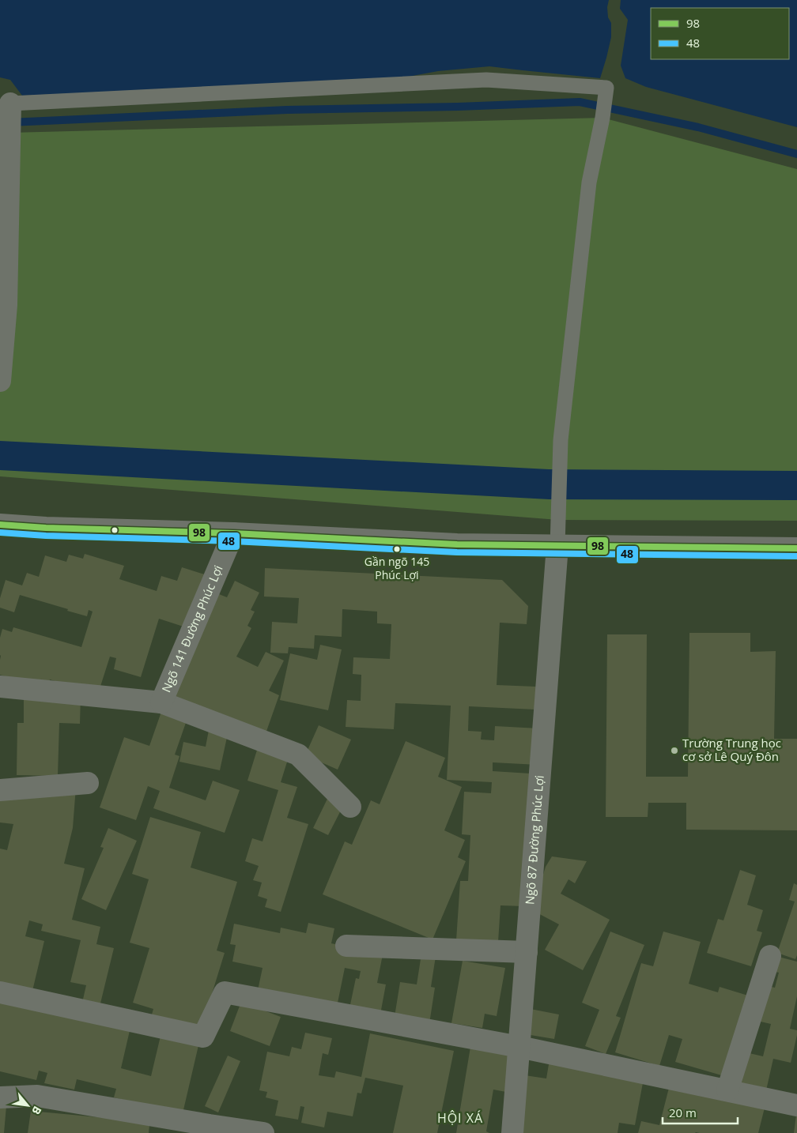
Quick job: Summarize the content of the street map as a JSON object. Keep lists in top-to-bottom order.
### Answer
{
  "streets": {
    "street": ["Ngõ 141 Đường Phúc Lợi", "Ngõ 87 Đường Phúc Lợi"]
  },
  "districts": ["HỘI XÁ"],
  "places": ["Gần ngõ 145 Phúc Lợi", "Trường Trung học cơ sở Lê Quý Đôn"],
  "lines": ["transit line 98", "transit line 48"],
  "legend": ["98", "48"],
  "scale_bar": "20 m",
  "north": "bottom right"
}
